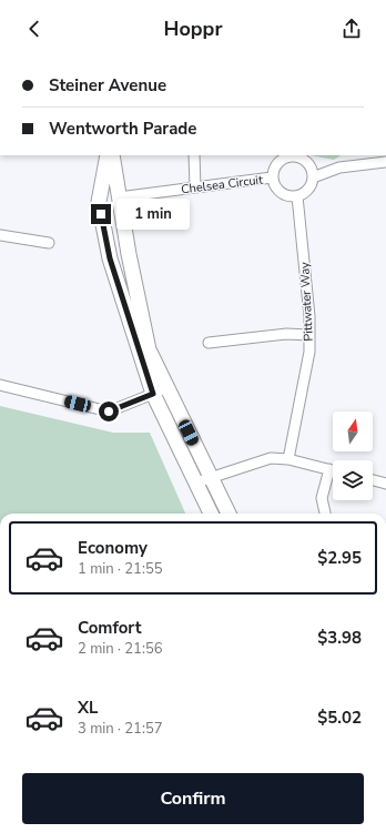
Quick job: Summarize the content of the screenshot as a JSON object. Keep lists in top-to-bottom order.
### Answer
{
  "streets": {
    "street": ["Chelsea Circuit", "Pittwater Way"]
  },
  "crossings": [
    ["Chelsea Circuit", "Pittwater Way"]
  ],
  "north": "top",
  "page": {
    "header": "Hoppr",
    "banner": ["Steiner Avenue", "Wentworth Parade"],
    "bubble": "1 min",
    "list": [
      {
        "name": "Economy",
        "note": "1 min · 21:55",
        "value": "$2.95"
      },
      {
        "name": "Comfort",
        "note": "2 min · 21:56",
        "value": "$3.98"
      },
      {
        "name": "XL",
        "note": "3 min · 21:57",
        "value": "$5.02"
      }
    ],
    "buttons": "Confirm"
  }
}
